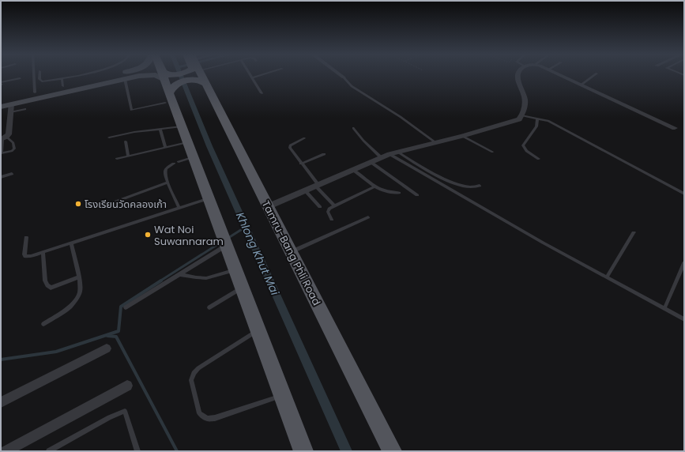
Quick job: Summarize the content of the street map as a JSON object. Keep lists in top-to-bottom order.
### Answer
{
  "streets": {
    "main road": ["Tamru-Bang Phli Road"]
  },
  "water": ["Khlong Khut Mai"],
  "places": ["โรงเรียนวัดคลองเก้า", "Wat Noi Suwannaram"]
}
